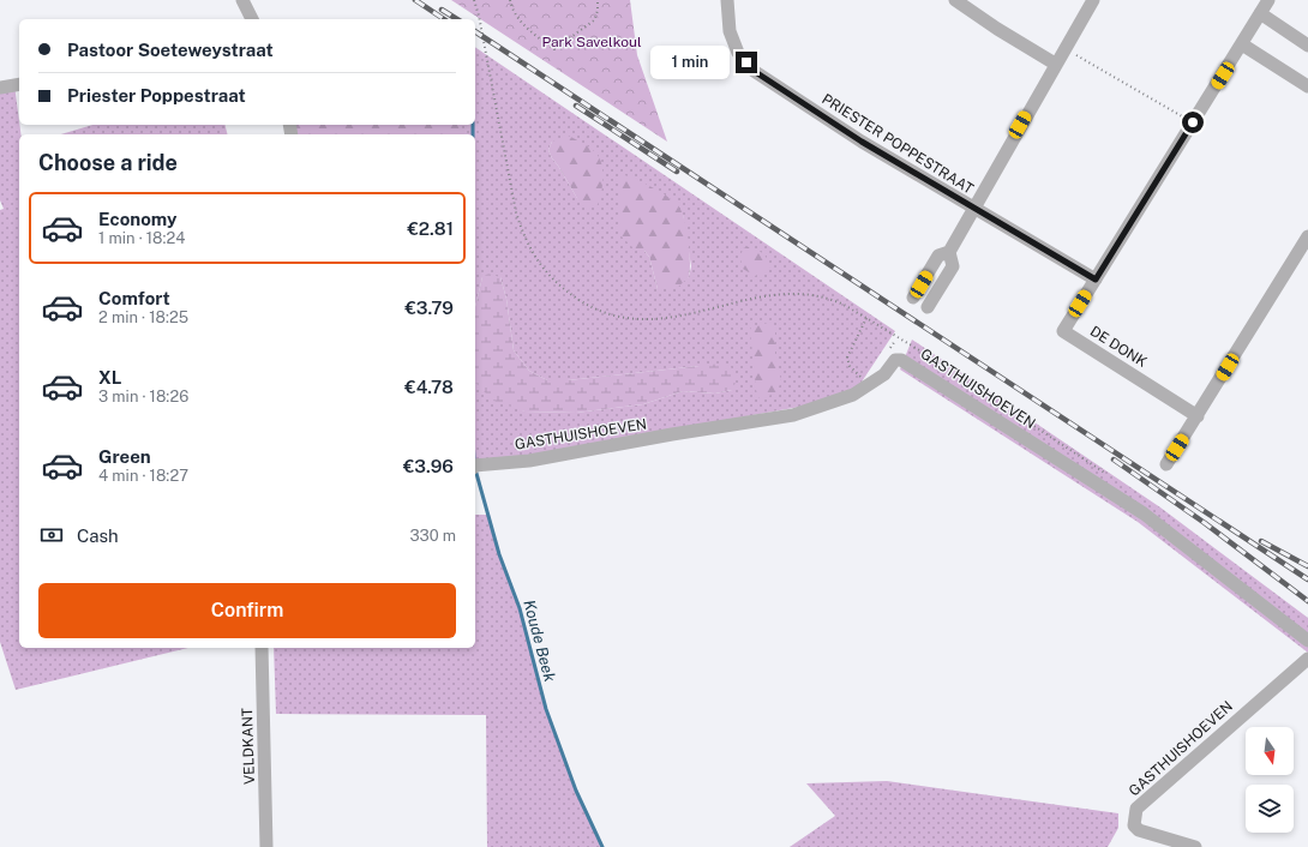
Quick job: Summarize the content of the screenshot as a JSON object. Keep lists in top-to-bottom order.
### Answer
{
  "streets": {
    "street": [
      "PRIESTER POPPESTRAAT",
      "DE DONK",
      "GASTHUISHOEVEN",
      "VELDKANT"
    ]
  },
  "crossings": [
    ["PRIESTER POPPESTRAAT", "DE DONK"]
  ],
  "water": ["Koude Beek"],
  "parks": ["Park Savelkoul"],
  "north": "bottom",
  "page": {
    "banner": ["Pastoor Soeteweystraat", "Priester Poppestraat"],
    "bubble": "1 min",
    "heading": "Choose a ride",
    "list": [
      {
        "name": "Economy",
        "note": "1 min · 18:24",
        "value": "€2.81"
      },
      {
        "name": "Comfort",
        "note": "2 min · 18:25",
        "value": "€3.79"
      },
      {
        "name": "XL",
        "note": "3 min · 18:26",
        "value": "€4.78"
      },
      {
        "name": "Green",
        "note": "4 min · 18:27",
        "value": "€3.96"
      }
    ],
    "pay": ["Cash", "330 m"],
    "buttons": "Confirm"
  }
}
